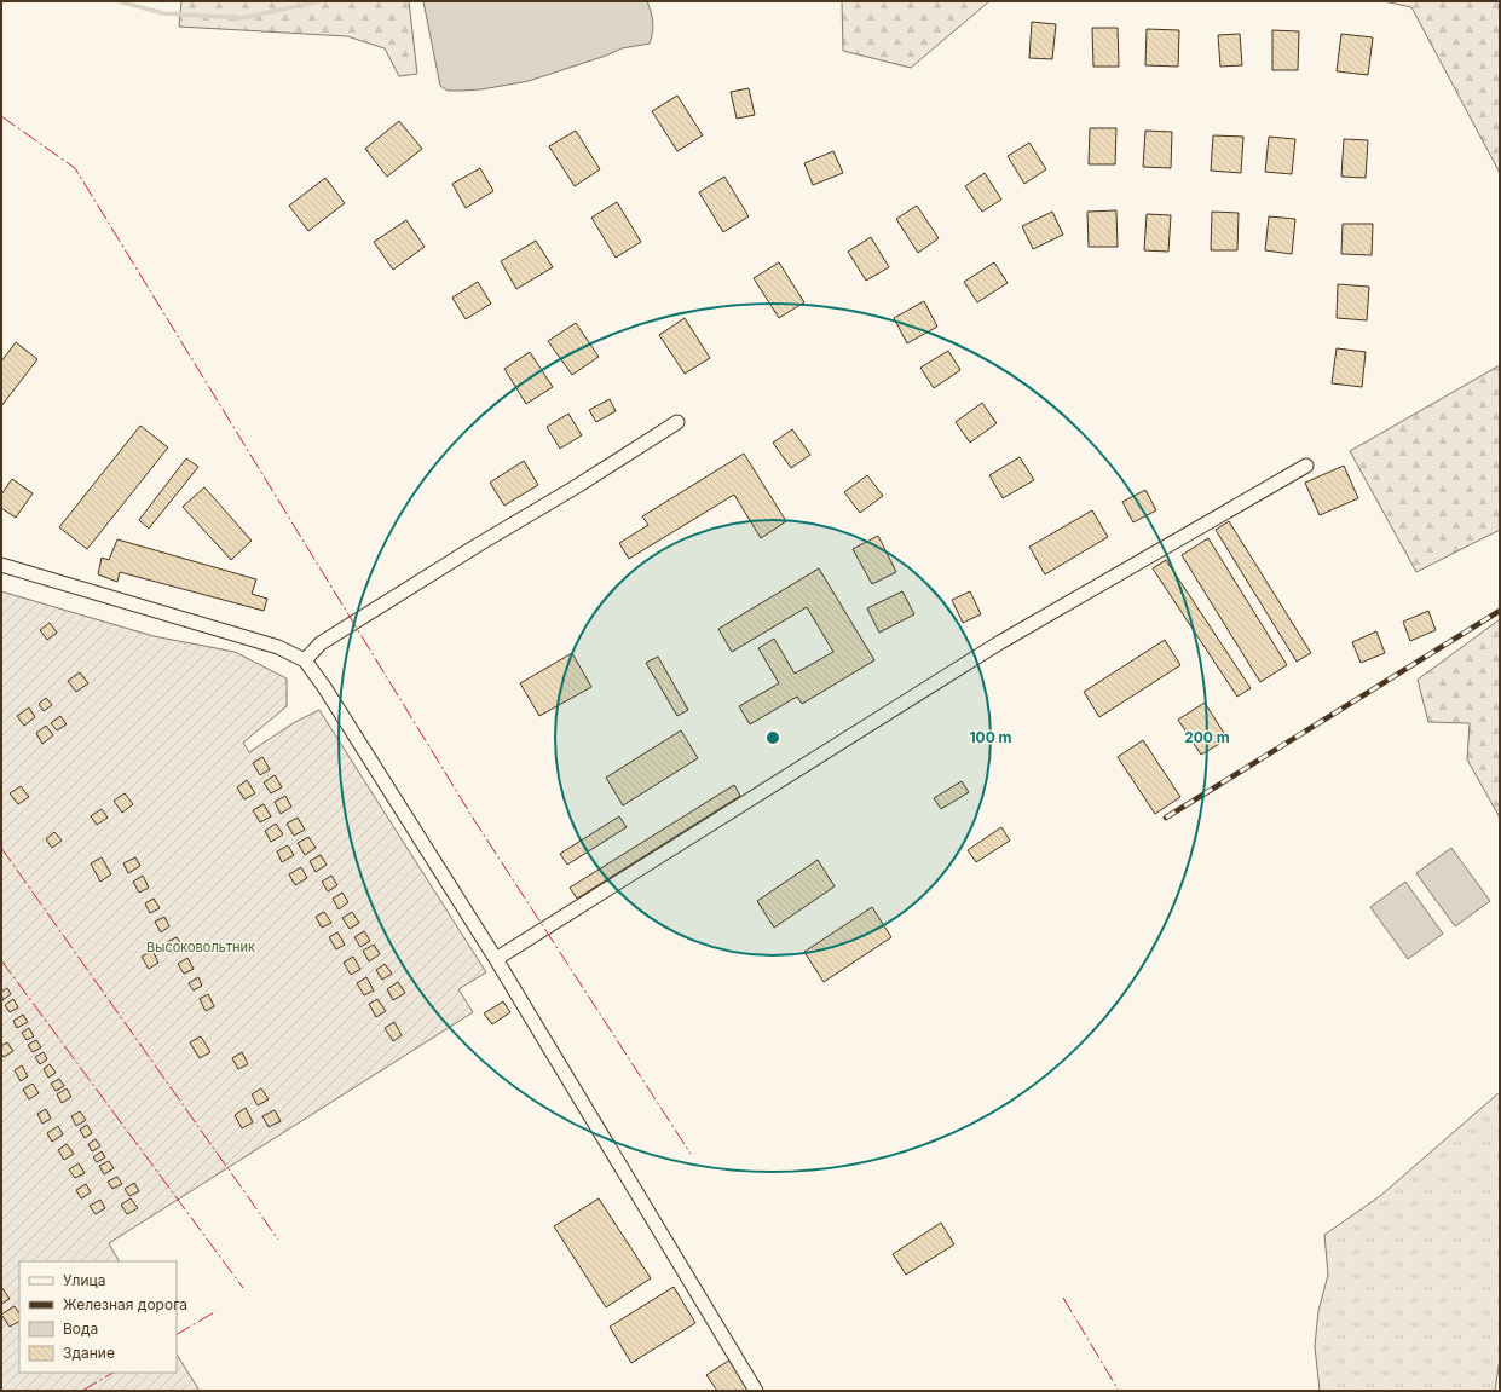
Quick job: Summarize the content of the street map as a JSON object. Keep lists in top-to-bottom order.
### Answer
{
  "parks": ["Высоковольтник"],
  "legend": [
    "Улица",
    "Железная дорога",
    "Вода",
    "Здание"
  ],
  "rings": ["100 m", "200 m"]
}
